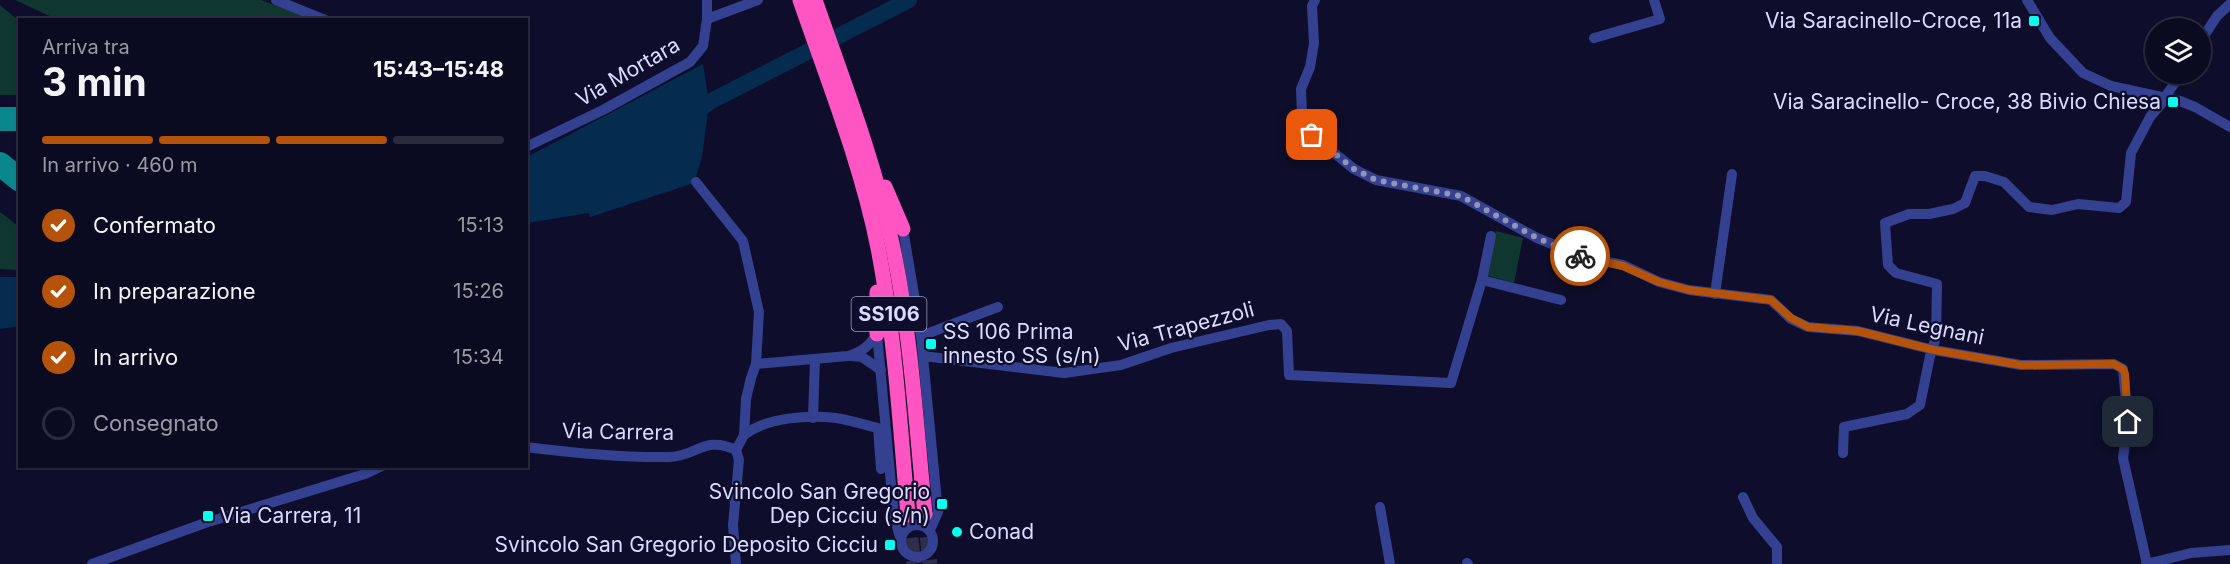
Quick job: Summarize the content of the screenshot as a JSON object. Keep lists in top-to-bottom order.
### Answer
{
  "streets": {
    "highway": ["SS106"],
    "street": [
      "Via Mortara",
      "Via Legnani",
      "Via Trapezzoli",
      "Via Carrera"
    ]
  },
  "places": {
    "transit": [
      "Via Saracinello-Croce, 11a",
      "Via Saracinello- Croce, 38 Bivio Chiesa",
      "SS 106 Prima innesto SS (s/n)",
      "Svincolo San Gregorio Dep Cicciu (s/n)",
      "Via Carrera, 11",
      "Svincolo San Gregorio Deposito Cicciu"
    ],
    "other": ["Conad"]
  },
  "page": {
    "heading": ["3 min", "Arriva tra", "15:43–15:48"],
    "bar": "In arrivo · 460 m",
    "list": [
      ["Confermato", "15:13"],
      ["In preparazione", "15:26"],
      ["In arrivo", "15:34"],
      "Consegnato"
    ]
  }
}
